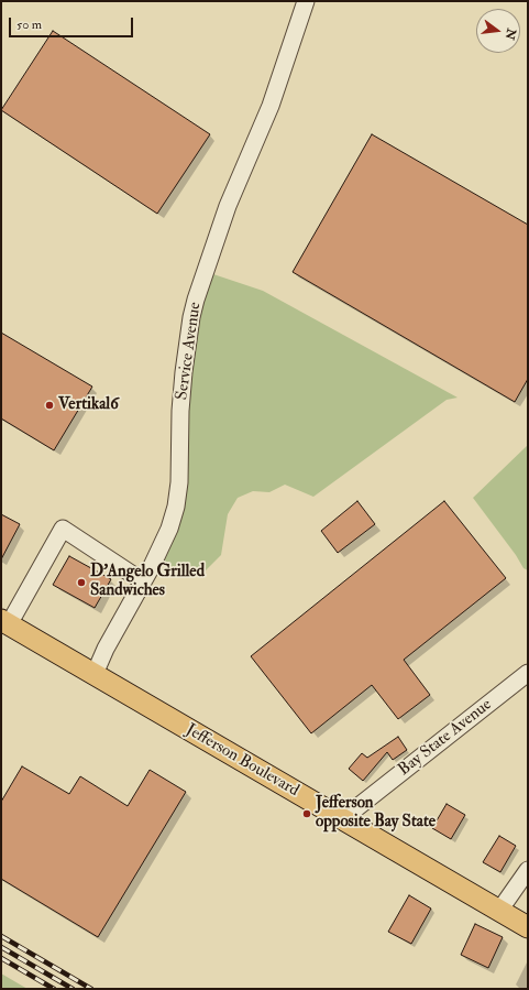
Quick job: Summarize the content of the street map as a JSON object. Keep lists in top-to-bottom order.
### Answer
{
  "streets": {
    "main road": ["Jefferson Boulevard"],
    "street": ["Service Avenue", "Bay State Avenue"]
  },
  "crossings": [
    ["Service Avenue", "Jefferson Boulevard"],
    ["Bay State Avenue", "Jefferson Boulevard"]
  ],
  "places": ["Vertikal6", "D'Angelo Grilled Sandwiches", "Jefferson opposite Bay State"],
  "scale_bar": "50 m",
  "north": "right"
}
